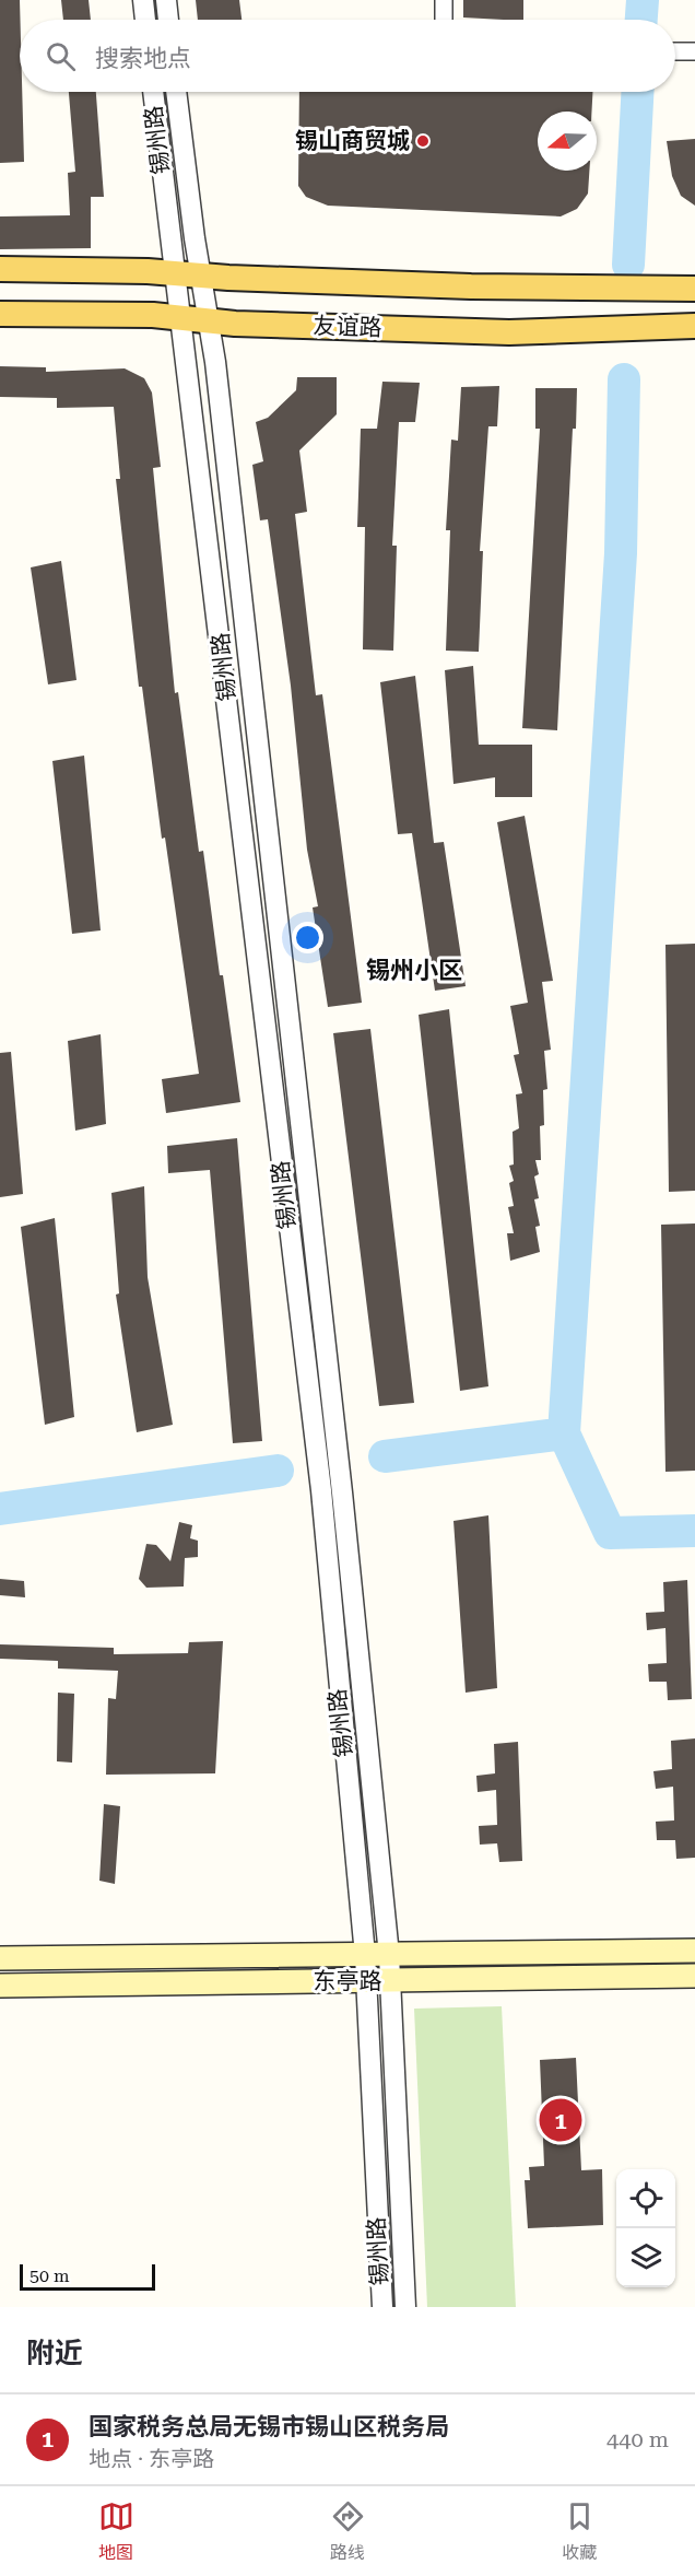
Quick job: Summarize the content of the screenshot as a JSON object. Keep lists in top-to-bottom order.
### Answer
{
  "streets": {
    "main road": ["友谊路", "东亭路"],
    "street": ["锡州路"]
  },
  "crossings": [
    ["锡州路", "友谊路"],
    ["锡州路", "东亭路"]
  ],
  "districts": ["锡州小区"],
  "places": ["锡山商贸城"],
  "scale_bar": "50 m",
  "north": "left",
  "page": {
    "search": "搜索地点",
    "pins": "1",
    "scale": "50 m",
    "heading": "附近",
    "list": [
      {
        "mark": "1",
        "name": "国家税务总局无锡市锡山区税务局",
        "note": "地点 · 东亭路",
        "value": "440 m"
      }
    ],
    "nav": ["地图", "路线", "收藏"]
  }
}
